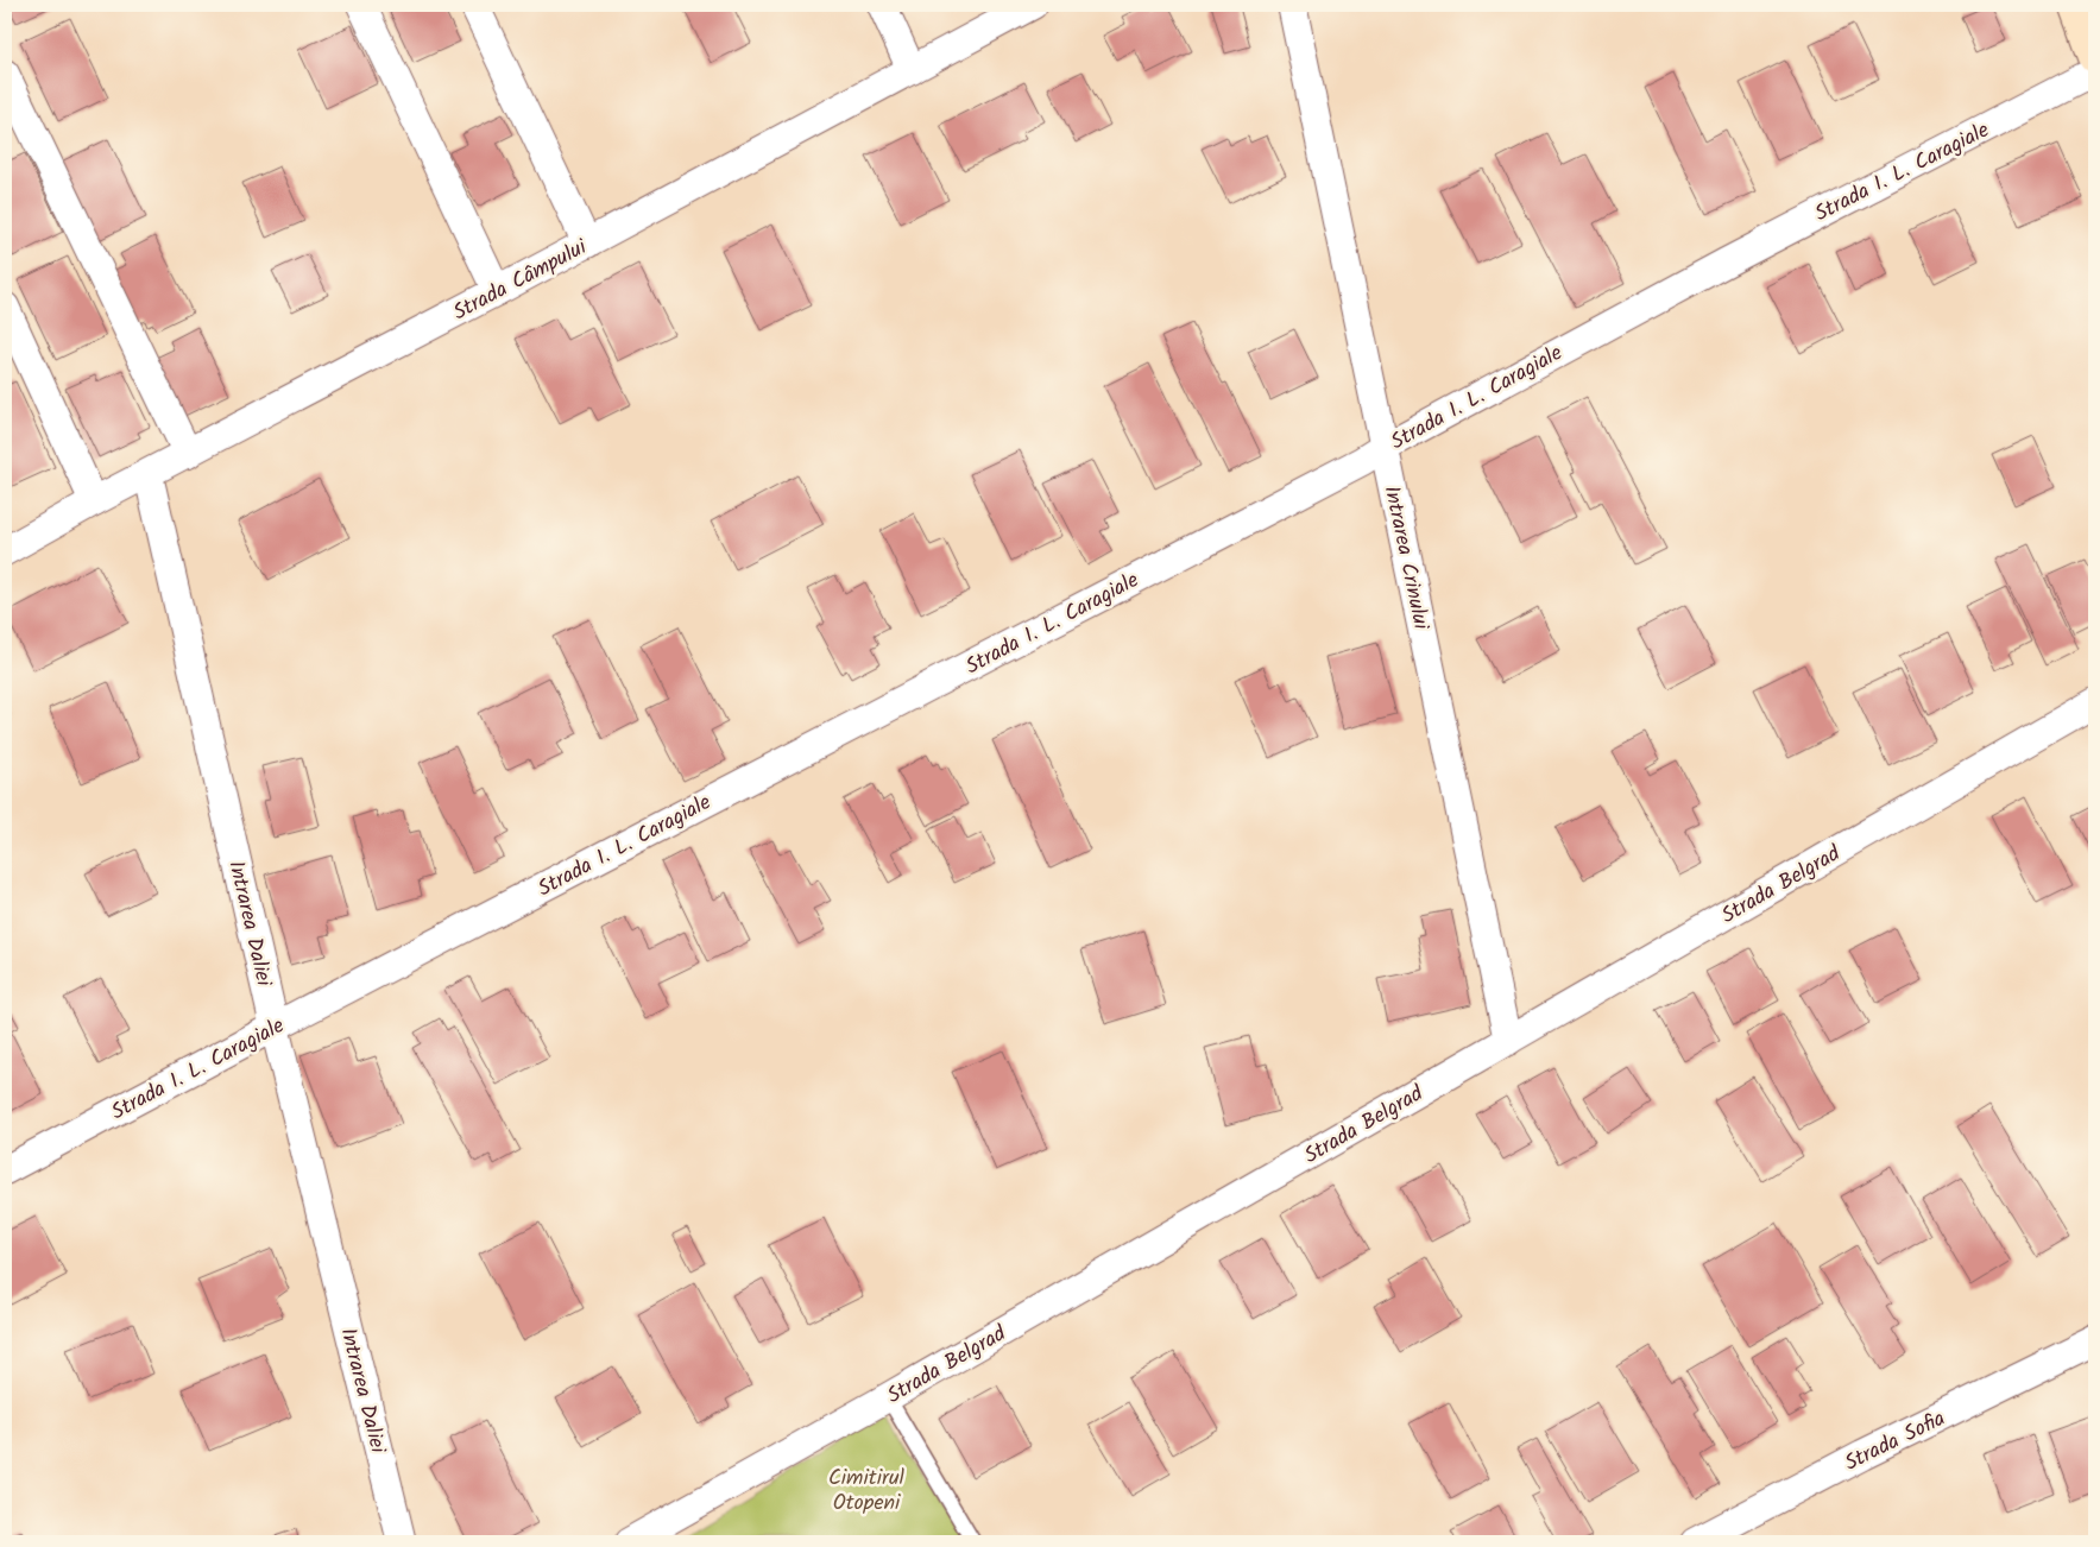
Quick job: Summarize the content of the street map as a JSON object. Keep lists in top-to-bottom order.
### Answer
{
  "streets": {
    "street": [
      "Strada I. L. Caragiale",
      "Strada Câmpului",
      "Intrarea Crinului",
      "Strada Belgrad",
      "Intrarea Daliei",
      "Strada Sofia"
    ]
  },
  "crossings": [
    ["Strada I. L. Caragiale", "Intrarea Crinului"],
    ["Strada I. L. Caragiale", "Intrarea Daliei"],
    ["Strada Câmpului", "Intrarea Daliei"],
    ["Intrarea Crinului", "Strada Belgrad"]
  ],
  "parks": ["Cimitirul Otopeni"]
}
